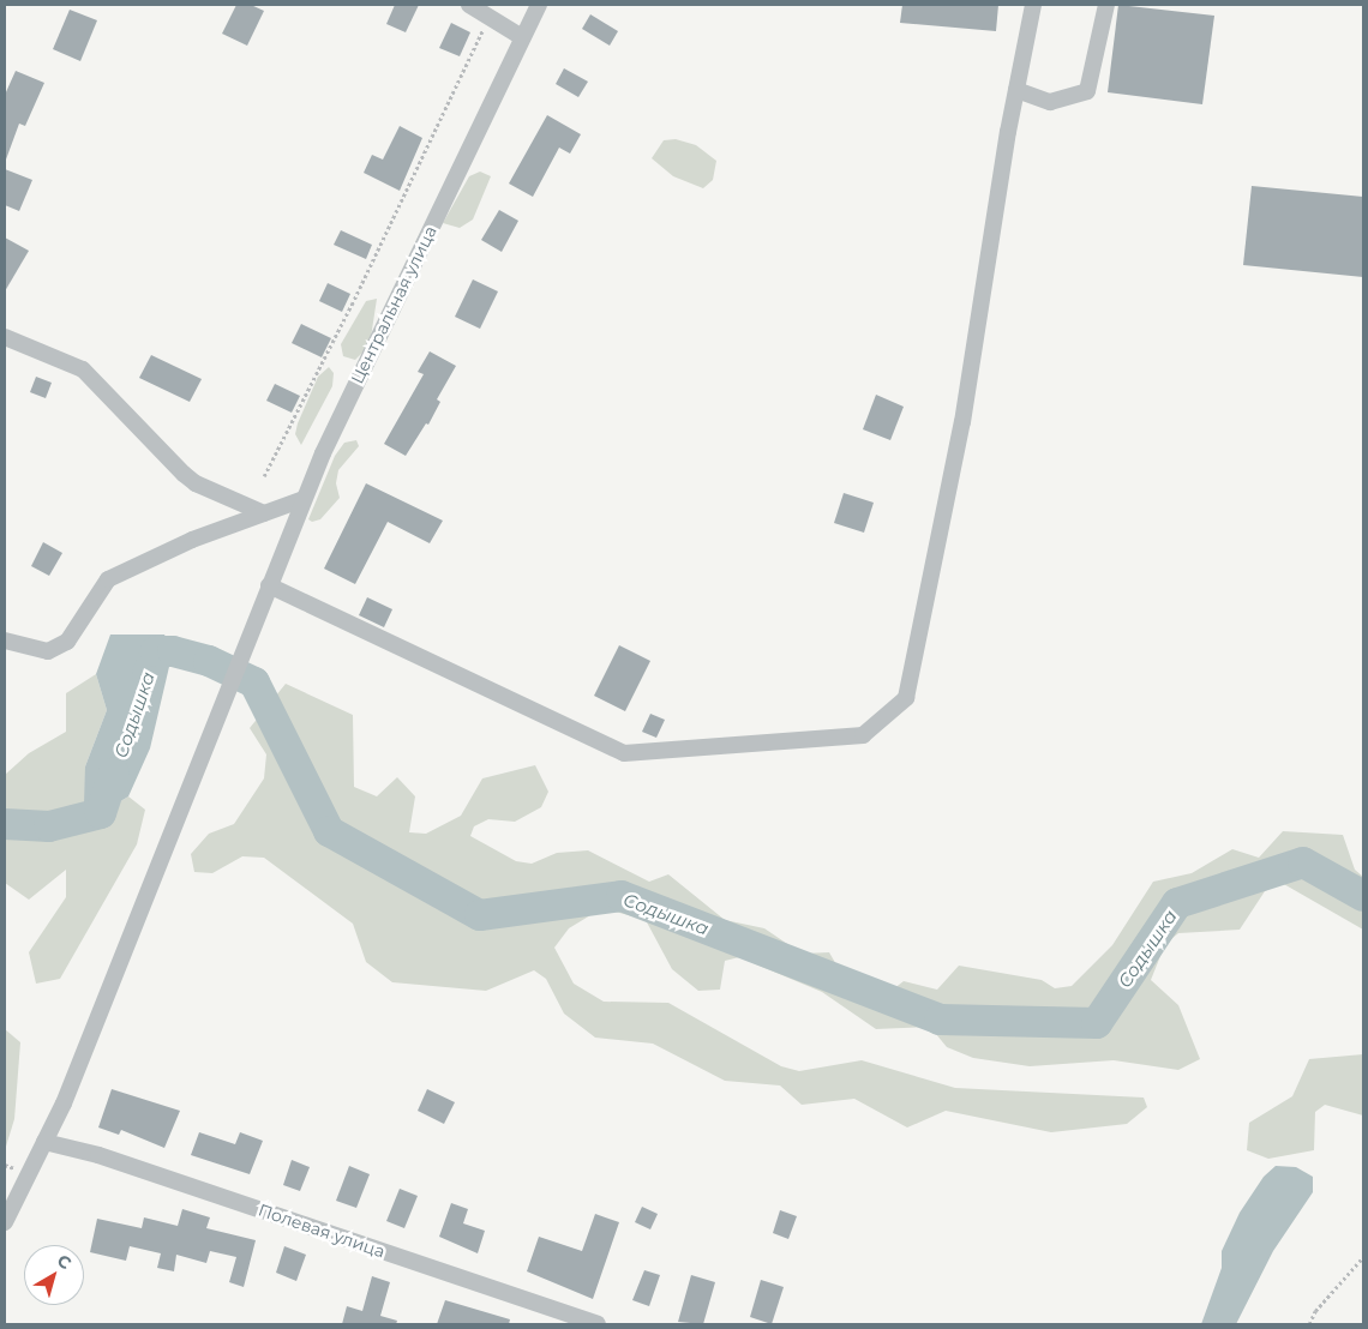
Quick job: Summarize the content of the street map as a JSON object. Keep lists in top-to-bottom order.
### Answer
{
  "streets": {
    "street": ["Центральная улица", "Полевая улица"]
  },
  "crossings": [
    ["Центральная улица", "Полевая улица"]
  ],
  "water": ["Содышка"],
  "north": "top right"
}
